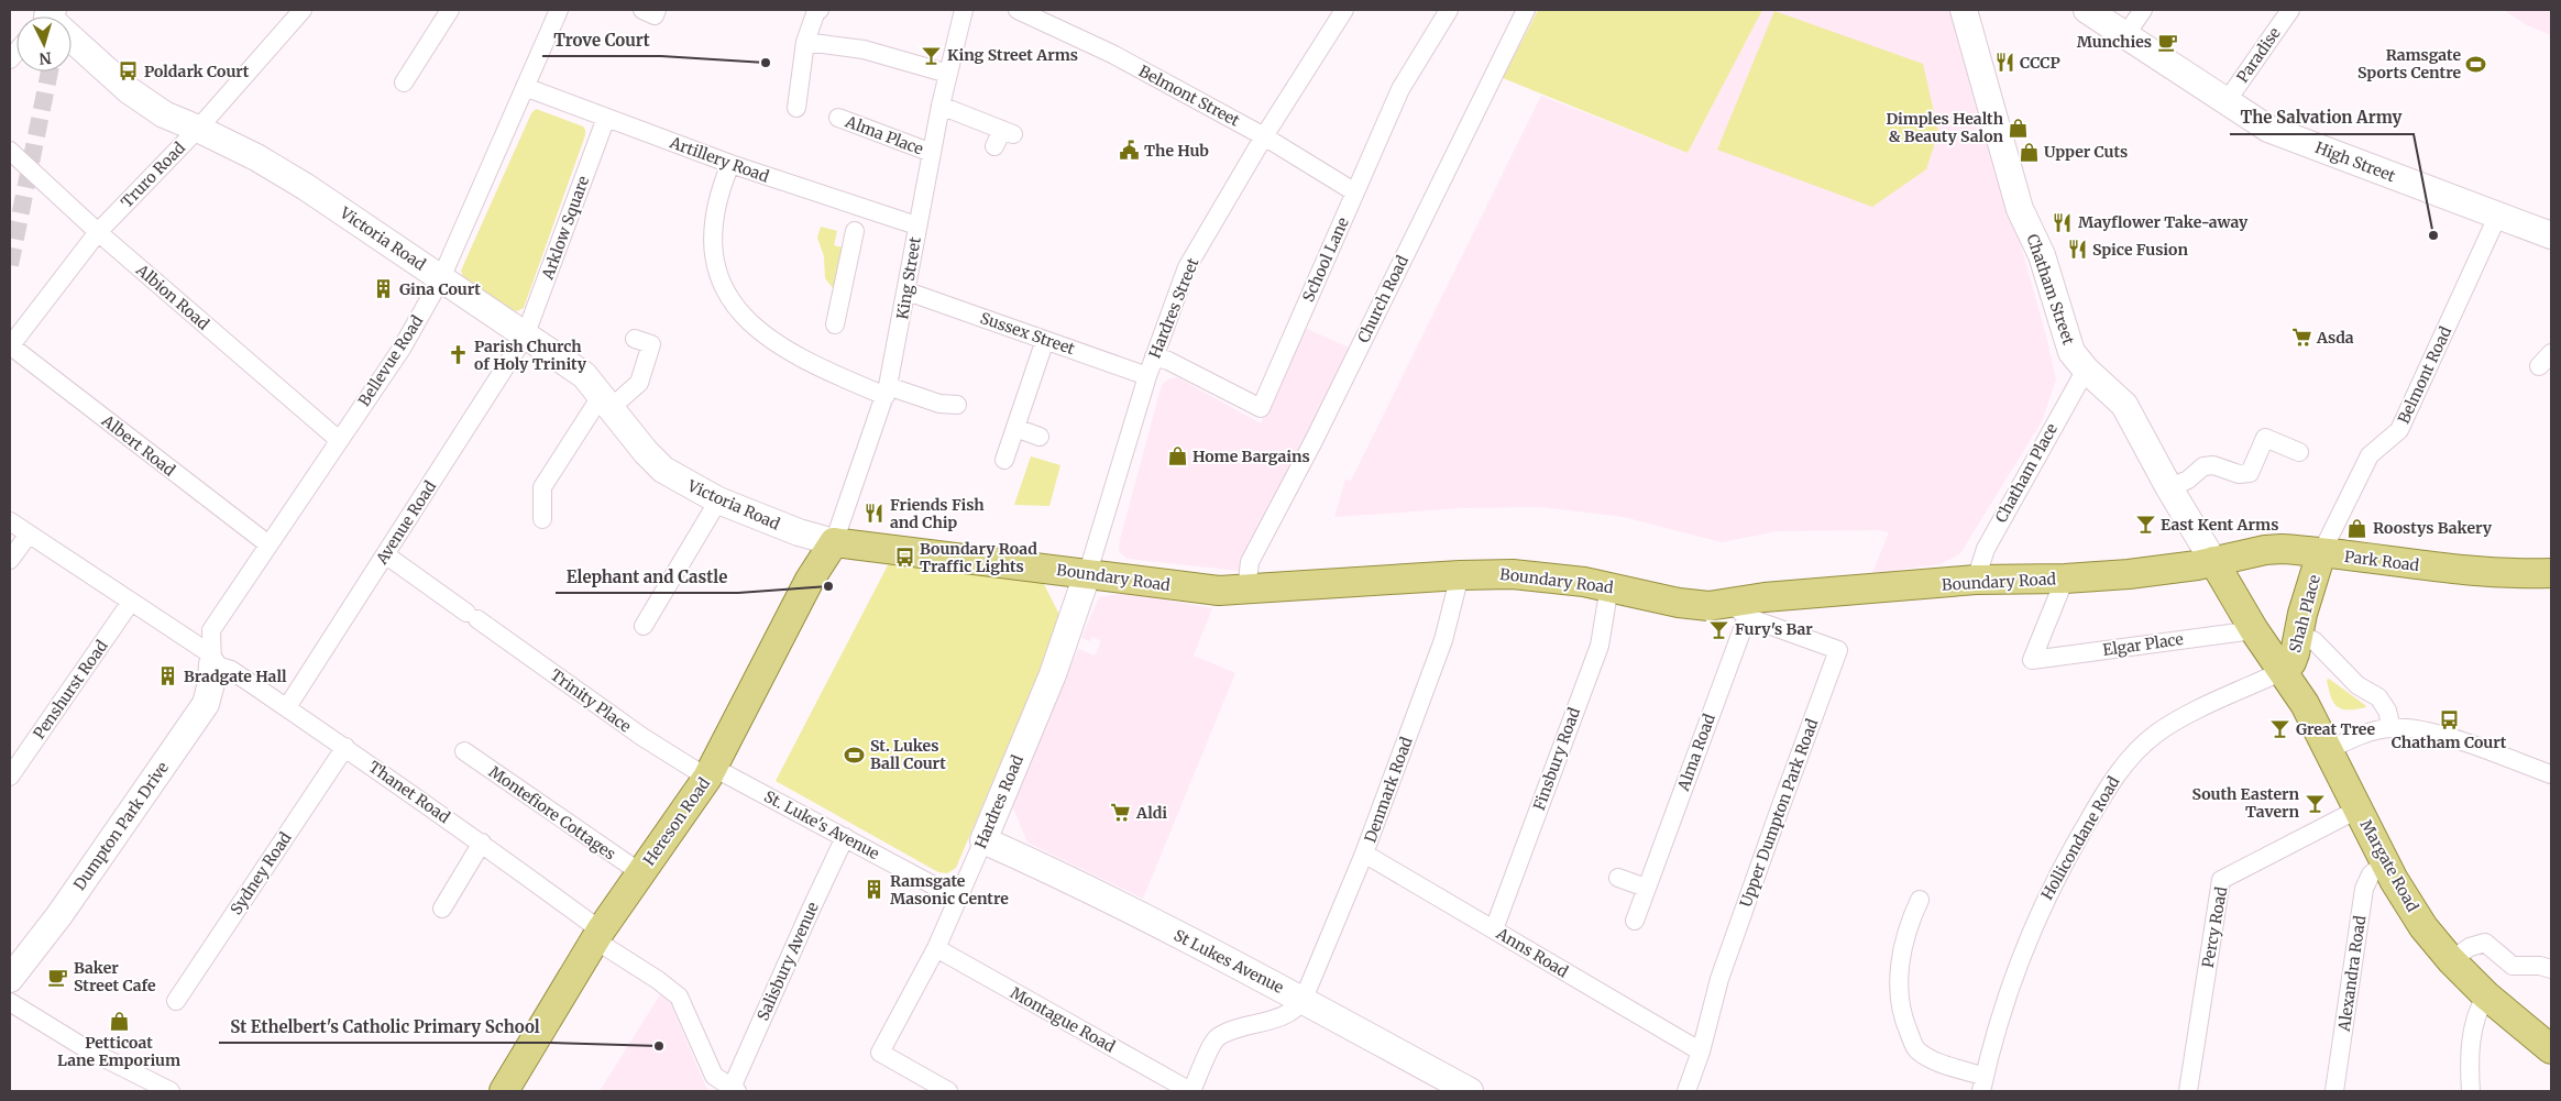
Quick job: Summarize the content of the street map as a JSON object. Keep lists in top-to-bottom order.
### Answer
{
  "streets": {
    "main road": [
      "Chatham Street",
      "Park Road",
      "Boundary Road",
      "Shah Place",
      "Hereson Road",
      "Margate Road"
    ],
    "street": [
      "Paradise",
      "Belmont Street",
      "Alma Place",
      "Artillery Road",
      "High Street",
      "Truro Road",
      "Arklow Square",
      "Victoria Road",
      "School Lane",
      "King Street",
      "Albion Road",
      "Church Road",
      "Hardres Street",
      "Sussex Street",
      "Bellevue Road",
      "Belmont Road",
      "Albert Road",
      "Chatham Place",
      "Avenue Road",
      "Elgar Place",
      "Penshurst Road",
      "Trinity Place",
      "Alma Road",
      "Finsbury Road",
      "Denmark Road",
      "Thanet Road",
      "Hardres Road",
      "Montefiore Cottages",
      "Upper Dumpton Park Road",
      "St. Luke's Avenue",
      "Dumpton Park Drive",
      "Hollicondane Road",
      "Sydney Road",
      "Percy Road",
      "Anns Road",
      "Salisbury Avenue",
      "St Lukes Avenue",
      "Alexandra Road",
      "Montague Road"
    ]
  },
  "crossings": [
    ["Paradise", "High Street"],
    ["Belmont Street", "School Lane"],
    ["Belmont Street", "Hardres Street"],
    ["Alma Place", "King Street"],
    ["Artillery Road", "Arklow Square"],
    ["Artillery Road", "King Street"],
    ["Artillery Road", "Bellevue Road"],
    ["High Street", "Belmont Road"],
    ["Truro Road", "Victoria Road"],
    ["Truro Road", "Albion Road"],
    ["Truro Road", "Albert Road"],
    ["Arklow Square", "Victoria Road"],
    ["Arklow Square", "Avenue Road"],
    ["Victoria Road", "King Street"],
    ["Victoria Road", "Bellevue Road"],
    ["Victoria Road", "Avenue Road"],
    ["Victoria Road", "Boundary Road"],
    ["Victoria Road", "Hereson Road"],
    ["School Lane", "Hardres Street"],
    ["King Street", "Sussex Street"],
    ["King Street", "Boundary Road"],
    ["King Street", "Hereson Road"],
    ["Chatham Street", "Chatham Place"],
    ["Chatham Street", "Park Road"],
    ["Chatham Street", "Boundary Road"],
    ["Chatham Street", "Shah Place"],
    ["Chatham Street", "Elgar Place"],
    ["Chatham Street", "Hollicondane Road"],
    ["Chatham Street", "Margate Road"],
    ["Albion Road", "Bellevue Road"],
    ["Church Road", "Boundary Road"],
    ["Hardres Street", "Sussex Street"],
    ["Hardres Street", "Boundary Road"],
    ["Hardres Street", "Hardres Road"],
    ["Bellevue Road", "Albert Road"],
    ["Bellevue Road", "Thanet Road"],
    ["Bellevue Road", "Dumpton Park Drive"],
    ["Belmont Road", "Park Road"],
    ["Belmont Road", "Shah Place"],
    ["Chatham Place", "Boundary Road"],
    ["Avenue Road", "Trinity Place"],
    ["Avenue Road", "Thanet Road"],
    ["Park Road", "Boundary Road"],
    ["Park Road", "Shah Place"],
    ["Boundary Road", "Elgar Place"],
    ["Boundary Road", "Alma Road"],
    ["Boundary Road", "Finsbury Road"],
    ["Boundary Road", "Denmark Road"],
    ["Boundary Road", "Hardres Road"],
    ["Boundary Road", "Upper Dumpton Park Road"],
    ["Boundary Road", "Hereson Road"],
    ["Shah Place", "Elgar Place"],
    ["Shah Place", "Hollicondane Road"],
    ["Shah Place", "Margate Road"],
    ["Elgar Place", "Hollicondane Road"],
    ["Elgar Place", "Margate Road"],
    ["Penshurst Road", "Thanet Road"],
    ["Trinity Place", "Hereson Road"],
    ["Trinity Place", "St. Luke's Avenue"],
    ["Alma Road", "Upper Dumpton Park Road"],
    ["Finsbury Road", "Anns Road"],
    ["Denmark Road", "Anns Road"],
    ["Denmark Road", "St Lukes Avenue"],
    ["Thanet Road", "Hereson Road"],
    ["Thanet Road", "Dumpton Park Drive"],
    ["Thanet Road", "Sydney Road"],
    ["Thanet Road", "Salisbury Avenue"],
    ["Hardres Road", "St. Luke's Avenue"],
    ["Hardres Road", "St Lukes Avenue"],
    ["Hardres Road", "Montague Road"],
    ["Montefiore Cottages", "Hereson Road"],
    ["Upper Dumpton Park Road", "Anns Road"],
    ["Hereson Road", "St. Luke's Avenue"],
    ["St. Luke's Avenue", "Salisbury Avenue"],
    ["Hollicondane Road", "Margate Road"],
    ["Margate Road", "Percy Road"],
    ["Margate Road", "Alexandra Road"]
  ],
  "places": {
    "cafe": ["Munchies", "Baker Street Cafe"],
    "bar": [
      "King Street Arms",
      "East Kent Arms",
      "Fury's Bar",
      "Great Tree",
      "South Eastern Tavern"
    ],
    "other": [
      "Trove Court",
      "The Salvation Army",
      "Elephant and Castle",
      "St Ethelbert's Catholic Primary School"
    ],
    "restaurant": [
      "CCCP",
      "Mayflower Take-away",
      "Spice Fusion",
      "Friends Fish and Chip"
    ],
    "sports": ["Ramsgate Sports Centre", "St. Lukes Ball Court"],
    "bus stop": ["Poldark Court", "Boundary Road Traffic Lights", "Chatham Court"],
    "shop": [
      "Dimples Health & Beauty Salon",
      "Upper Cuts",
      "Home Bargains",
      "Roostys Bakery",
      "Petticoat Lane Emporium"
    ],
    "public building": ["The Hub"],
    "building": ["Gina Court", "Bradgate Hall", "Ramsgate Masonic Centre"],
    "supermarket": ["Asda", "Aldi"],
    "church": ["Parish Church of Holy Trinity"]
  },
  "north": "bottom"
}
